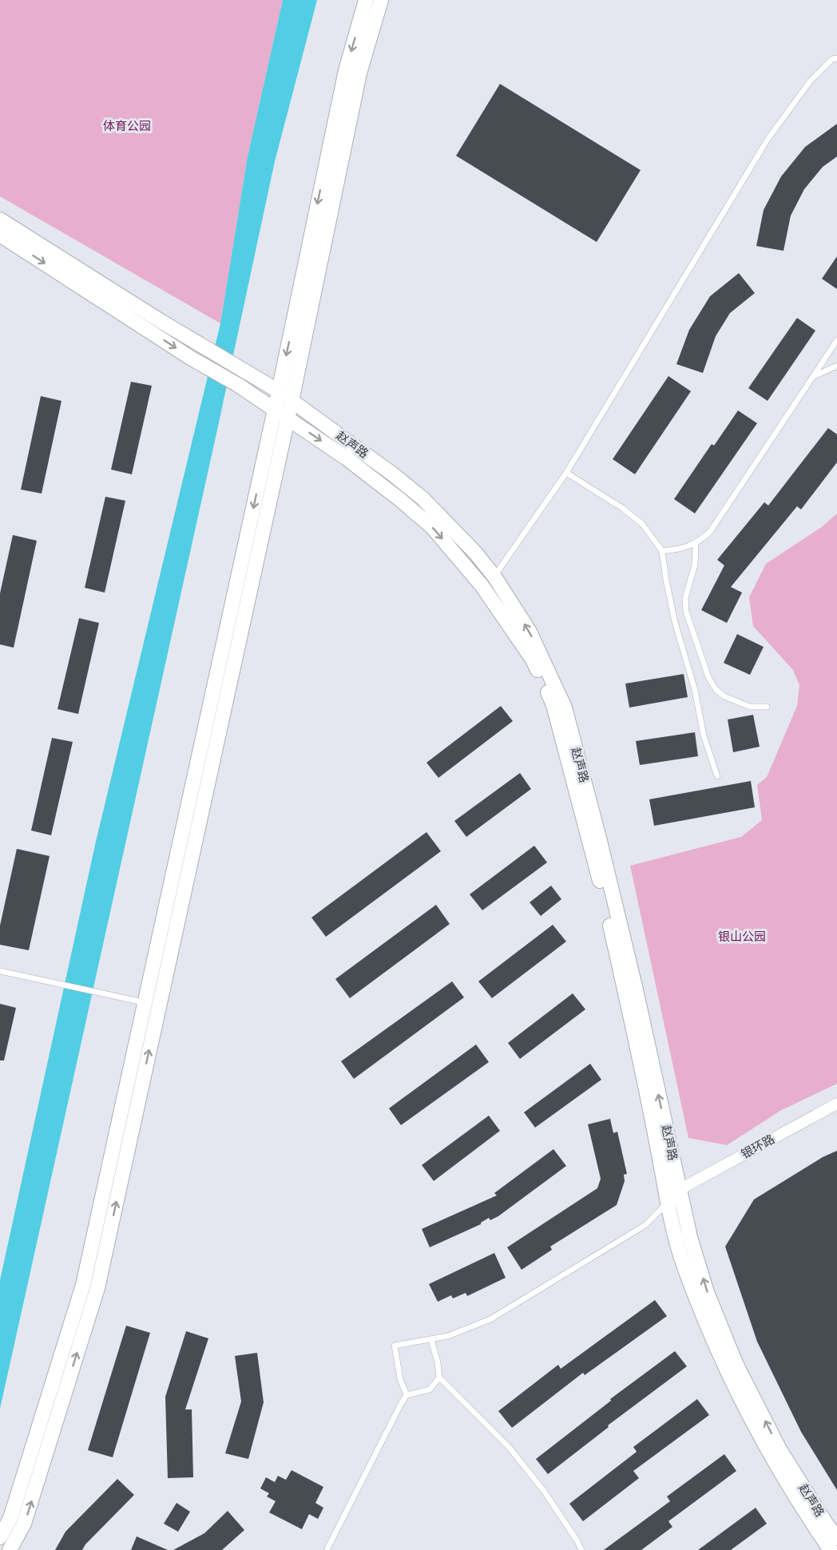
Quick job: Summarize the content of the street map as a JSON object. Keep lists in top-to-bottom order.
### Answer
{
  "streets": {
    "street": ["赵声路", "银环路"]
  },
  "crossings": [
    ["赵声路", "银环路"]
  ],
  "parks": ["体育公园", "银山公园"]
}
